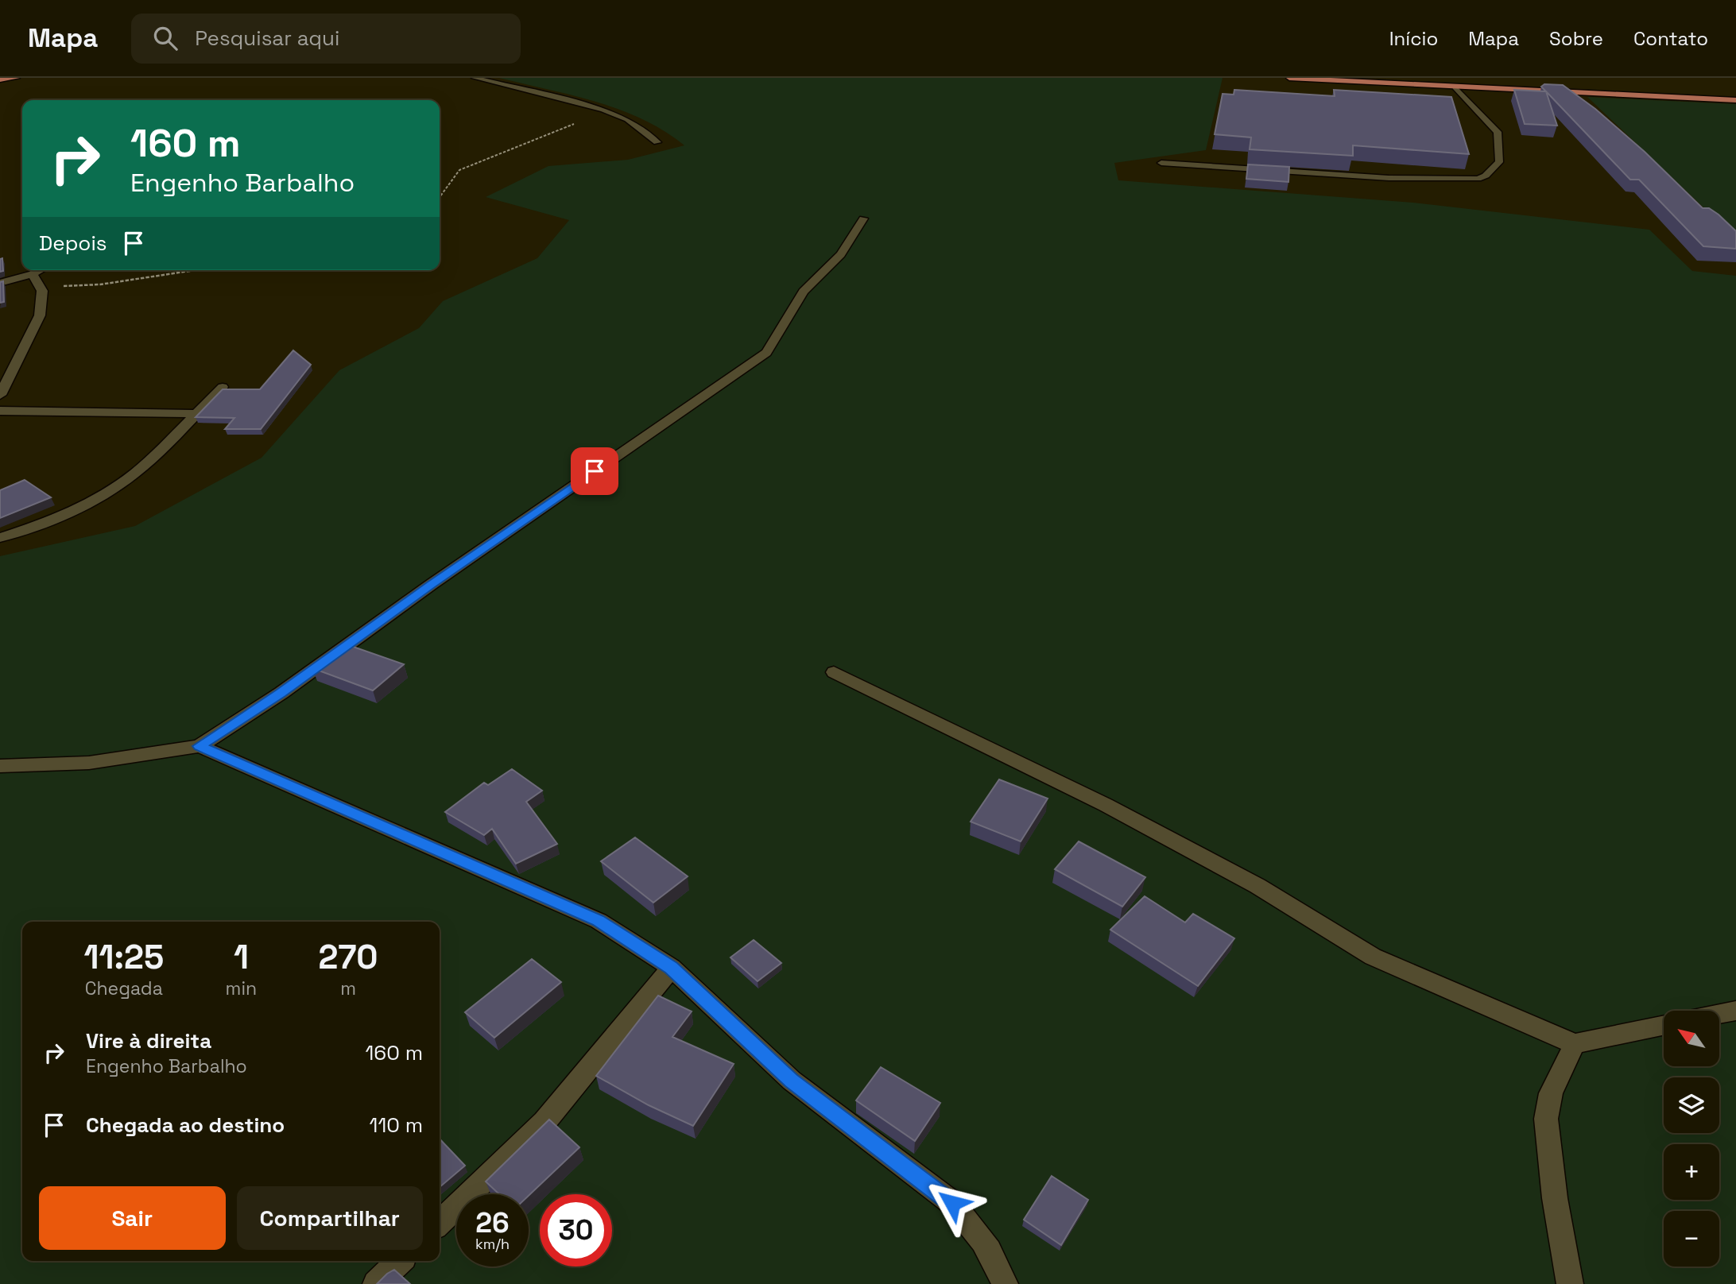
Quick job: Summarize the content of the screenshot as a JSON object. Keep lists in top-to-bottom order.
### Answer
{
  "north": "top left",
  "page": {
    "header": "Mapa",
    "search": "Pesquisar aqui",
    "nav": [
      "Início",
      "Mapa",
      "Sobre",
      "Contato"
    ],
    "turn": ["160 m", "Engenho Barbalho"],
    "then": "Depois",
    "eta": [
      "11:25",
      "Chegada",
      "1",
      "min",
      "270",
      "m"
    ],
    "map_buttons": ["+", "−"],
    "list": [
      {
        "name": "Vire à direita",
        "note": "Engenho Barbalho",
        "value": "160 m"
      },
      {
        "name": "Chegada ao destino",
        "value": "110 m"
      }
    ],
    "buttons": ["Sair", "Compartilhar"],
    "speed": "26 km/h",
    "limit": "30"
  }
}
